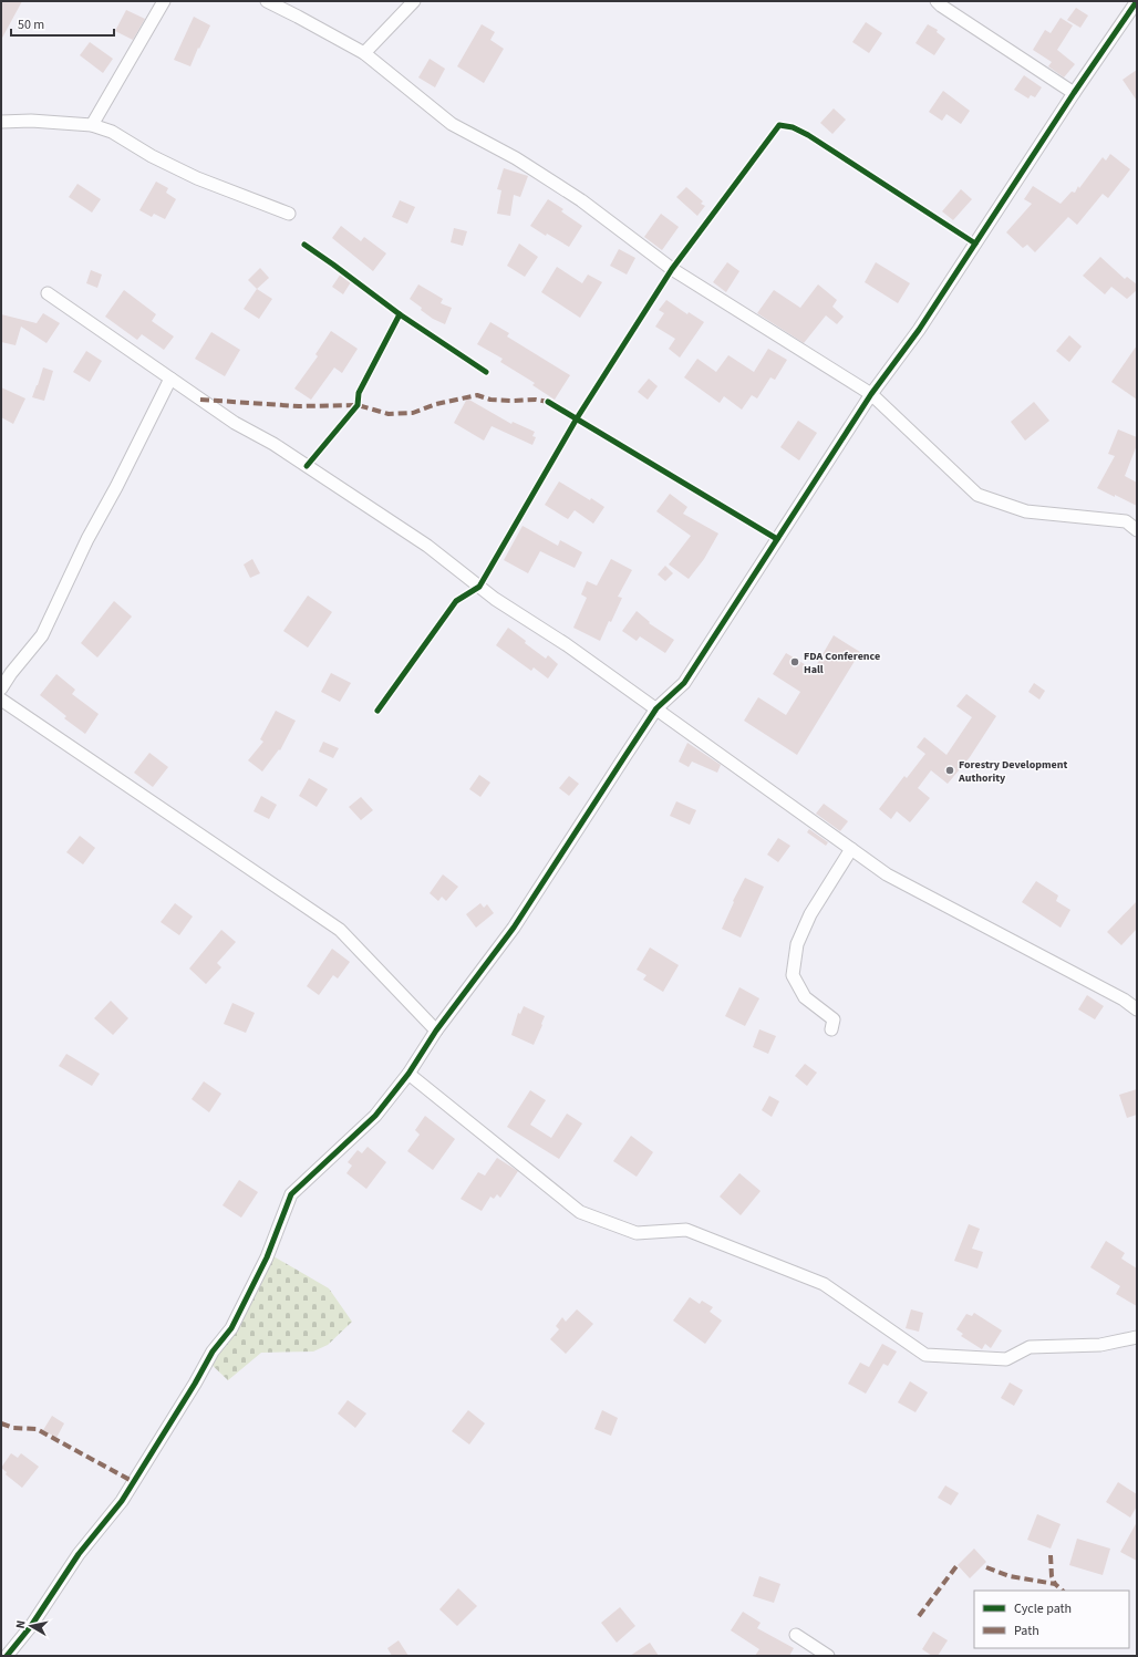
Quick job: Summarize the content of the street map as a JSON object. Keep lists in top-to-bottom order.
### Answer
{
  "places": ["FDA Conference Hall", "Forestry Development Authority"],
  "legend": ["Cycle path", "Path"],
  "scale_bar": "50 m",
  "north": "left"
}
